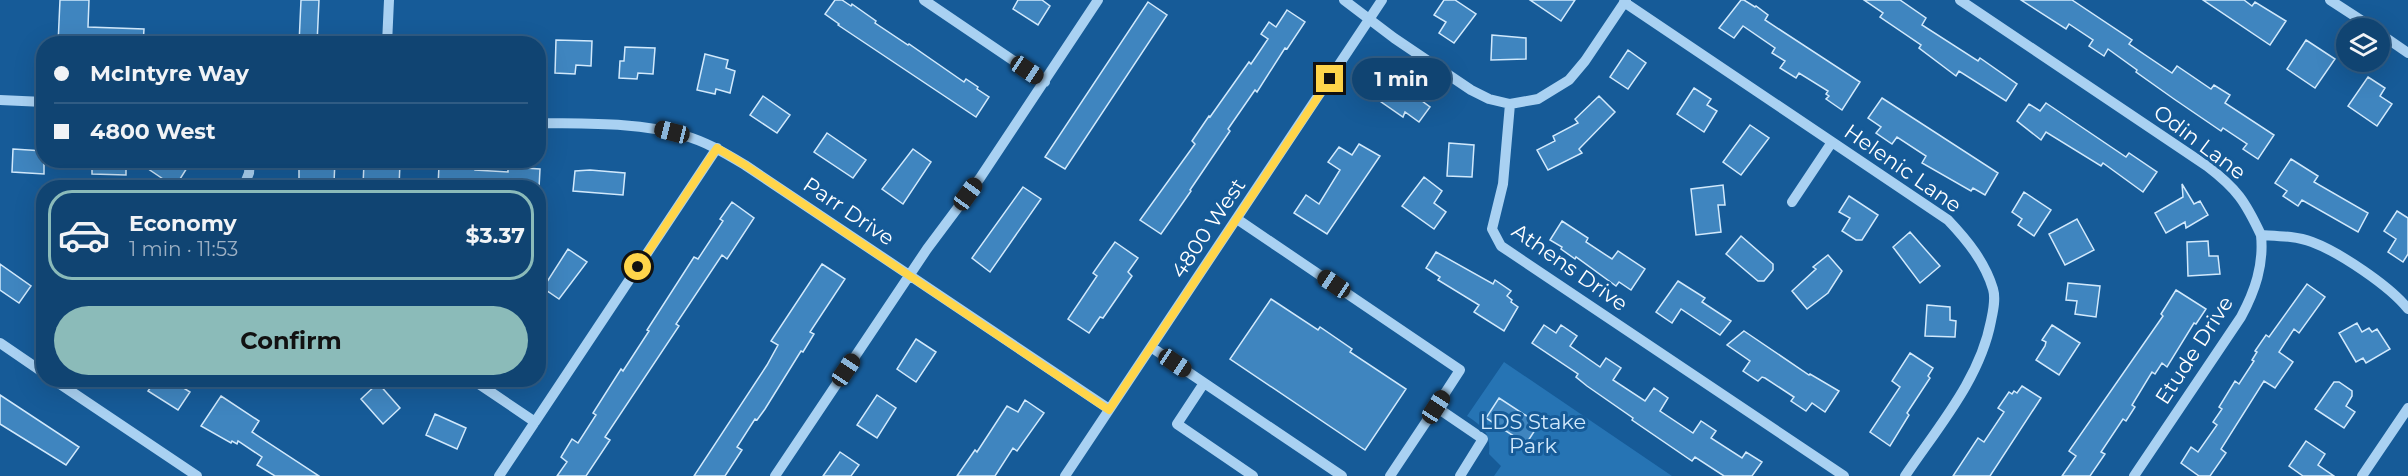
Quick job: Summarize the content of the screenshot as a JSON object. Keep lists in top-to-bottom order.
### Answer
{
  "streets": {
    "street": [
      "Odin Lane",
      "Helenic Lane",
      "Parr Drive",
      "4800 West",
      "Athens Drive",
      "Etude Drive"
    ]
  },
  "crossings": [
    ["Odin Lane", "Etude Drive"],
    ["Parr Drive", "4800 West"]
  ],
  "parks": ["LDS Stake Park"],
  "page": {
    "banner": ["McIntyre Way", "4800 West"],
    "bubble": "1 min",
    "list": [
      {
        "name": "Economy",
        "note": "1 min · 11:53",
        "value": "$3.37"
      }
    ],
    "buttons": "Confirm"
  }
}
